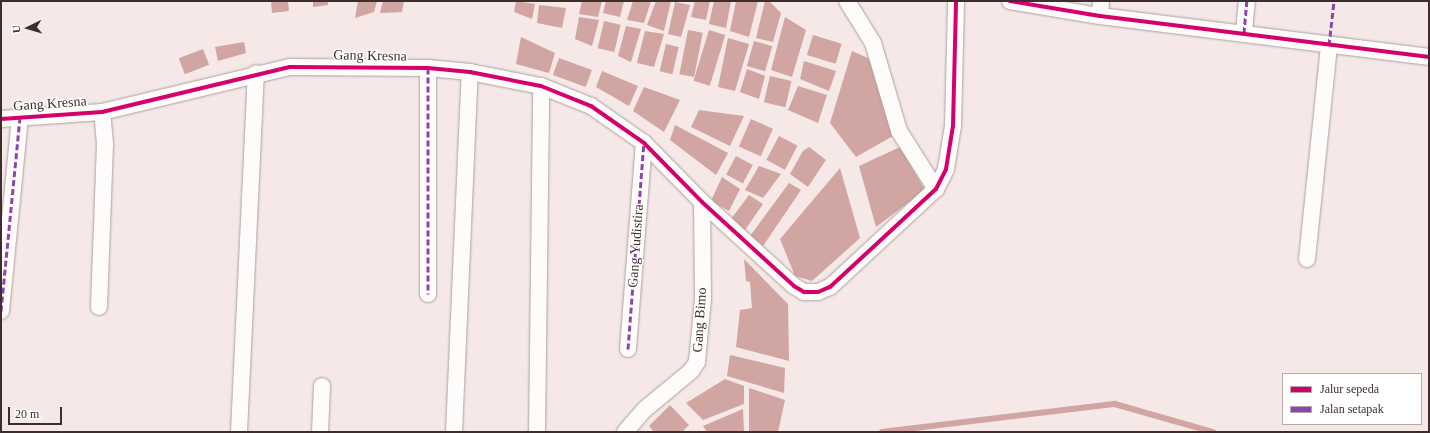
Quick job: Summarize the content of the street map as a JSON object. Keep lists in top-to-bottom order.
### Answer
{
  "streets": {
    "street": ["Gang Kresna", "Gang Yudistira", "Gang Bimo"]
  },
  "crossings": [
    ["Gang Kresna", "Gang Yudistira"],
    ["Gang Kresna", "Gang Bimo"]
  ],
  "legend": ["Jalur sepeda", "Jalan setapak"],
  "scale_bar": "20 m",
  "north": "left"
}
